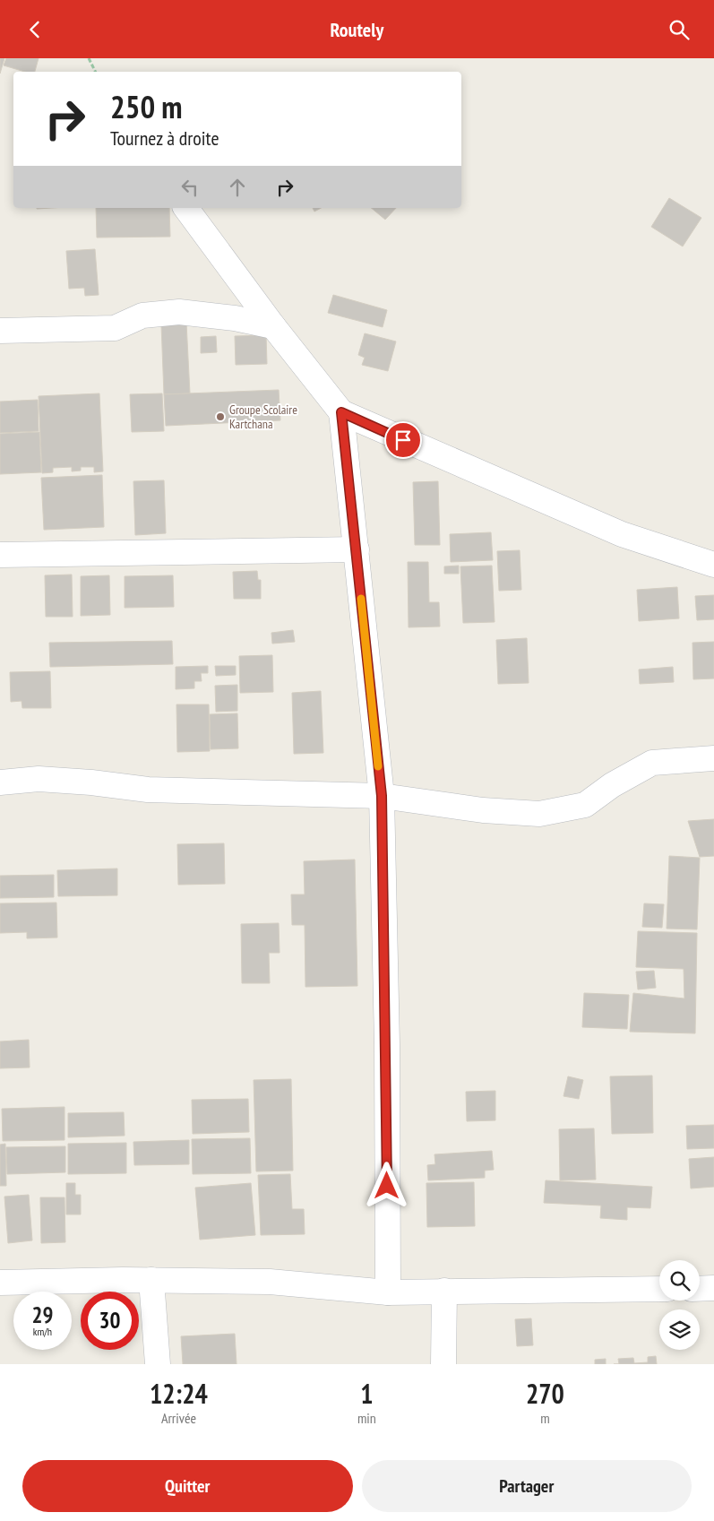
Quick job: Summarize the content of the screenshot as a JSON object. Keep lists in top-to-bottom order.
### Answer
{
  "places": ["Groupe Scolaire Kartchana"],
  "page": {
    "header": "Routely",
    "turn": ["250 m", "Tournez à droite"],
    "speed": "29 km/h",
    "limit": "30",
    "eta": [
      "12:24",
      "Arrivée",
      "1",
      "min",
      "270",
      "m"
    ],
    "buttons": ["Quitter", "Partager"]
  }
}
